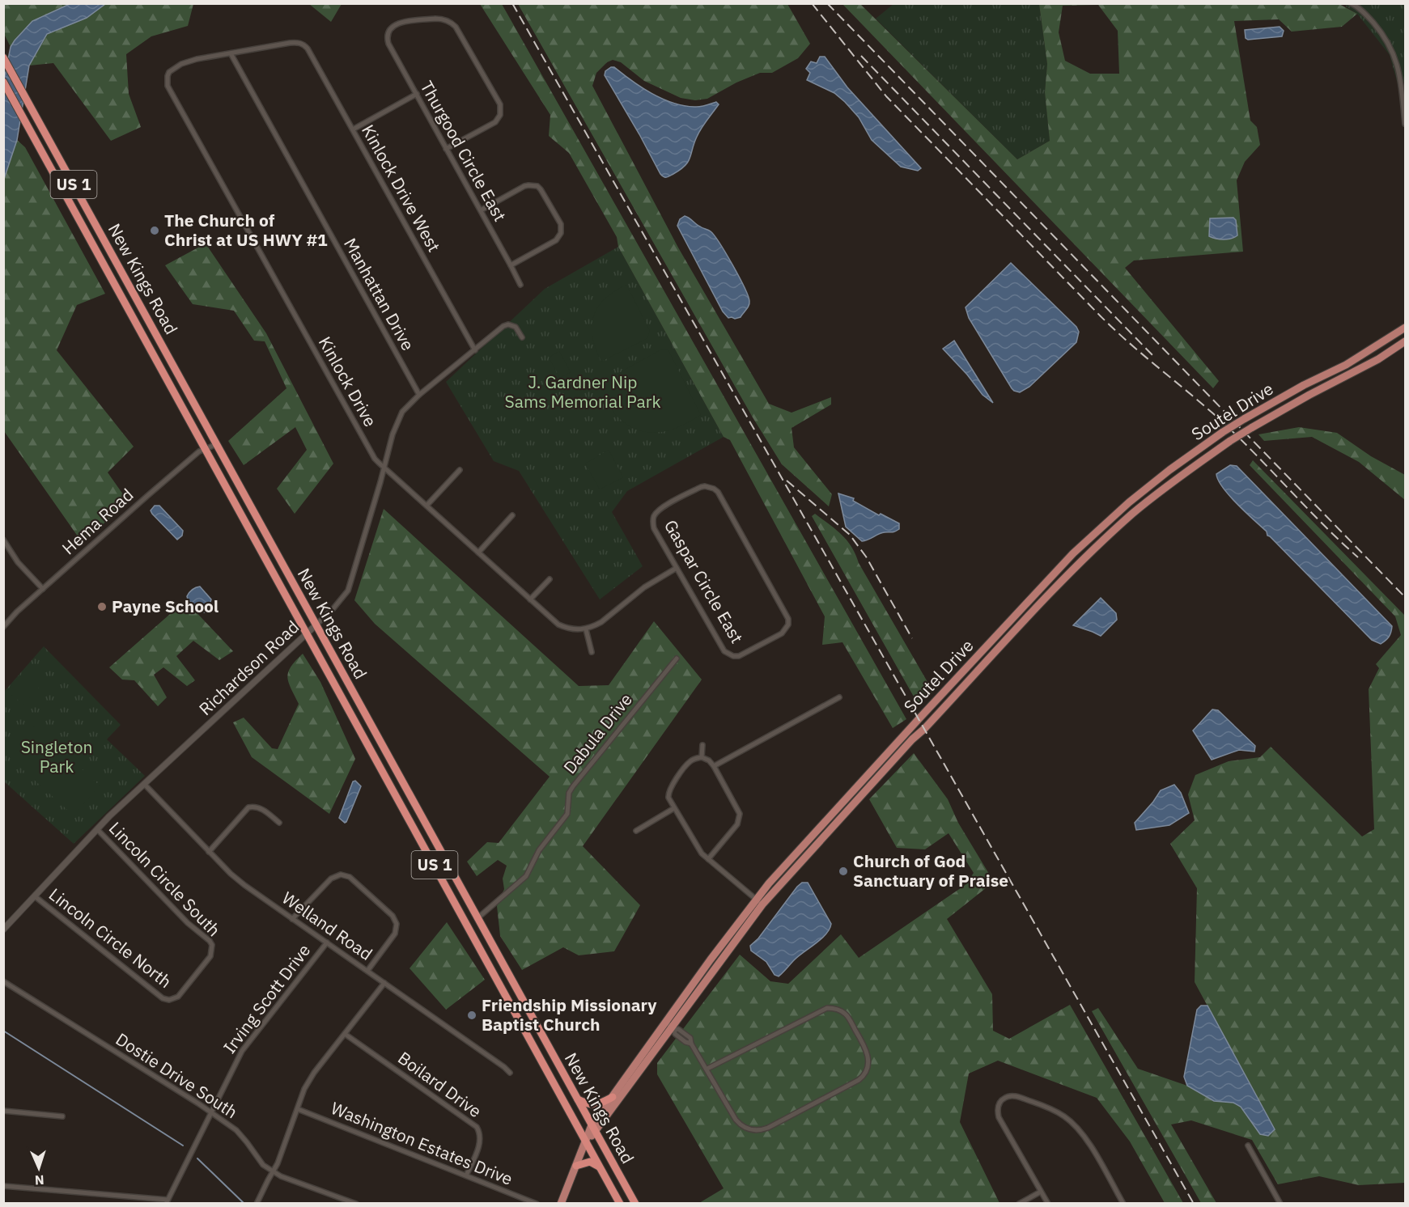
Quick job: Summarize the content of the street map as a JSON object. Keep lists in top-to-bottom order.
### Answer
{
  "streets": {
    "highway": ["US 1", "New Kings Road"],
    "main road": ["Soutel Drive"],
    "street": [
      "Thurgood Circle East",
      "Kinlock Drive West",
      "Manhattan Drive",
      "Kinlock Drive",
      "Hema Road",
      "Gaspar Circle East",
      "Richardson Road",
      "Dabula Drive",
      "Lincoln Circle South",
      "Welland Road",
      "Lincoln Circle North",
      "Irving Scott Drive",
      "Dostie Drive South",
      "Boilard Drive",
      "Washington Estates Drive"
    ]
  },
  "crossings": [
    ["Kinlock Drive West", "Manhattan Drive"],
    ["Kinlock Drive West", "Kinlock Drive"],
    ["Kinlock Drive West", "Richardson Road"],
    ["New Kings Road", "Soutel Drive"],
    ["New Kings Road", "Hema Road"],
    ["New Kings Road", "Richardson Road"],
    ["New Kings Road", "Dabula Drive"],
    ["Manhattan Drive", "Kinlock Drive"],
    ["Manhattan Drive", "Richardson Road"],
    ["Kinlock Drive", "Richardson Road"],
    ["Richardson Road", "Lincoln Circle South"],
    ["Richardson Road", "Welland Road"],
    ["Richardson Road", "Lincoln Circle North"],
    ["Lincoln Circle South", "Lincoln Circle North"],
    ["Welland Road", "Irving Scott Drive"],
    ["Irving Scott Drive", "Dostie Drive South"],
    ["Boilard Drive", "Washington Estates Drive"]
  ],
  "parks": ["J. Gardner Nip Sams Memorial Park", "Singleton Park"],
  "places": [
    "The Church of Christ at US HWY #1",
    "Payne School",
    "Church of God Sanctuary of Praise",
    "Friendship Missionary Baptist Church"
  ],
  "north": "bottom"
}
